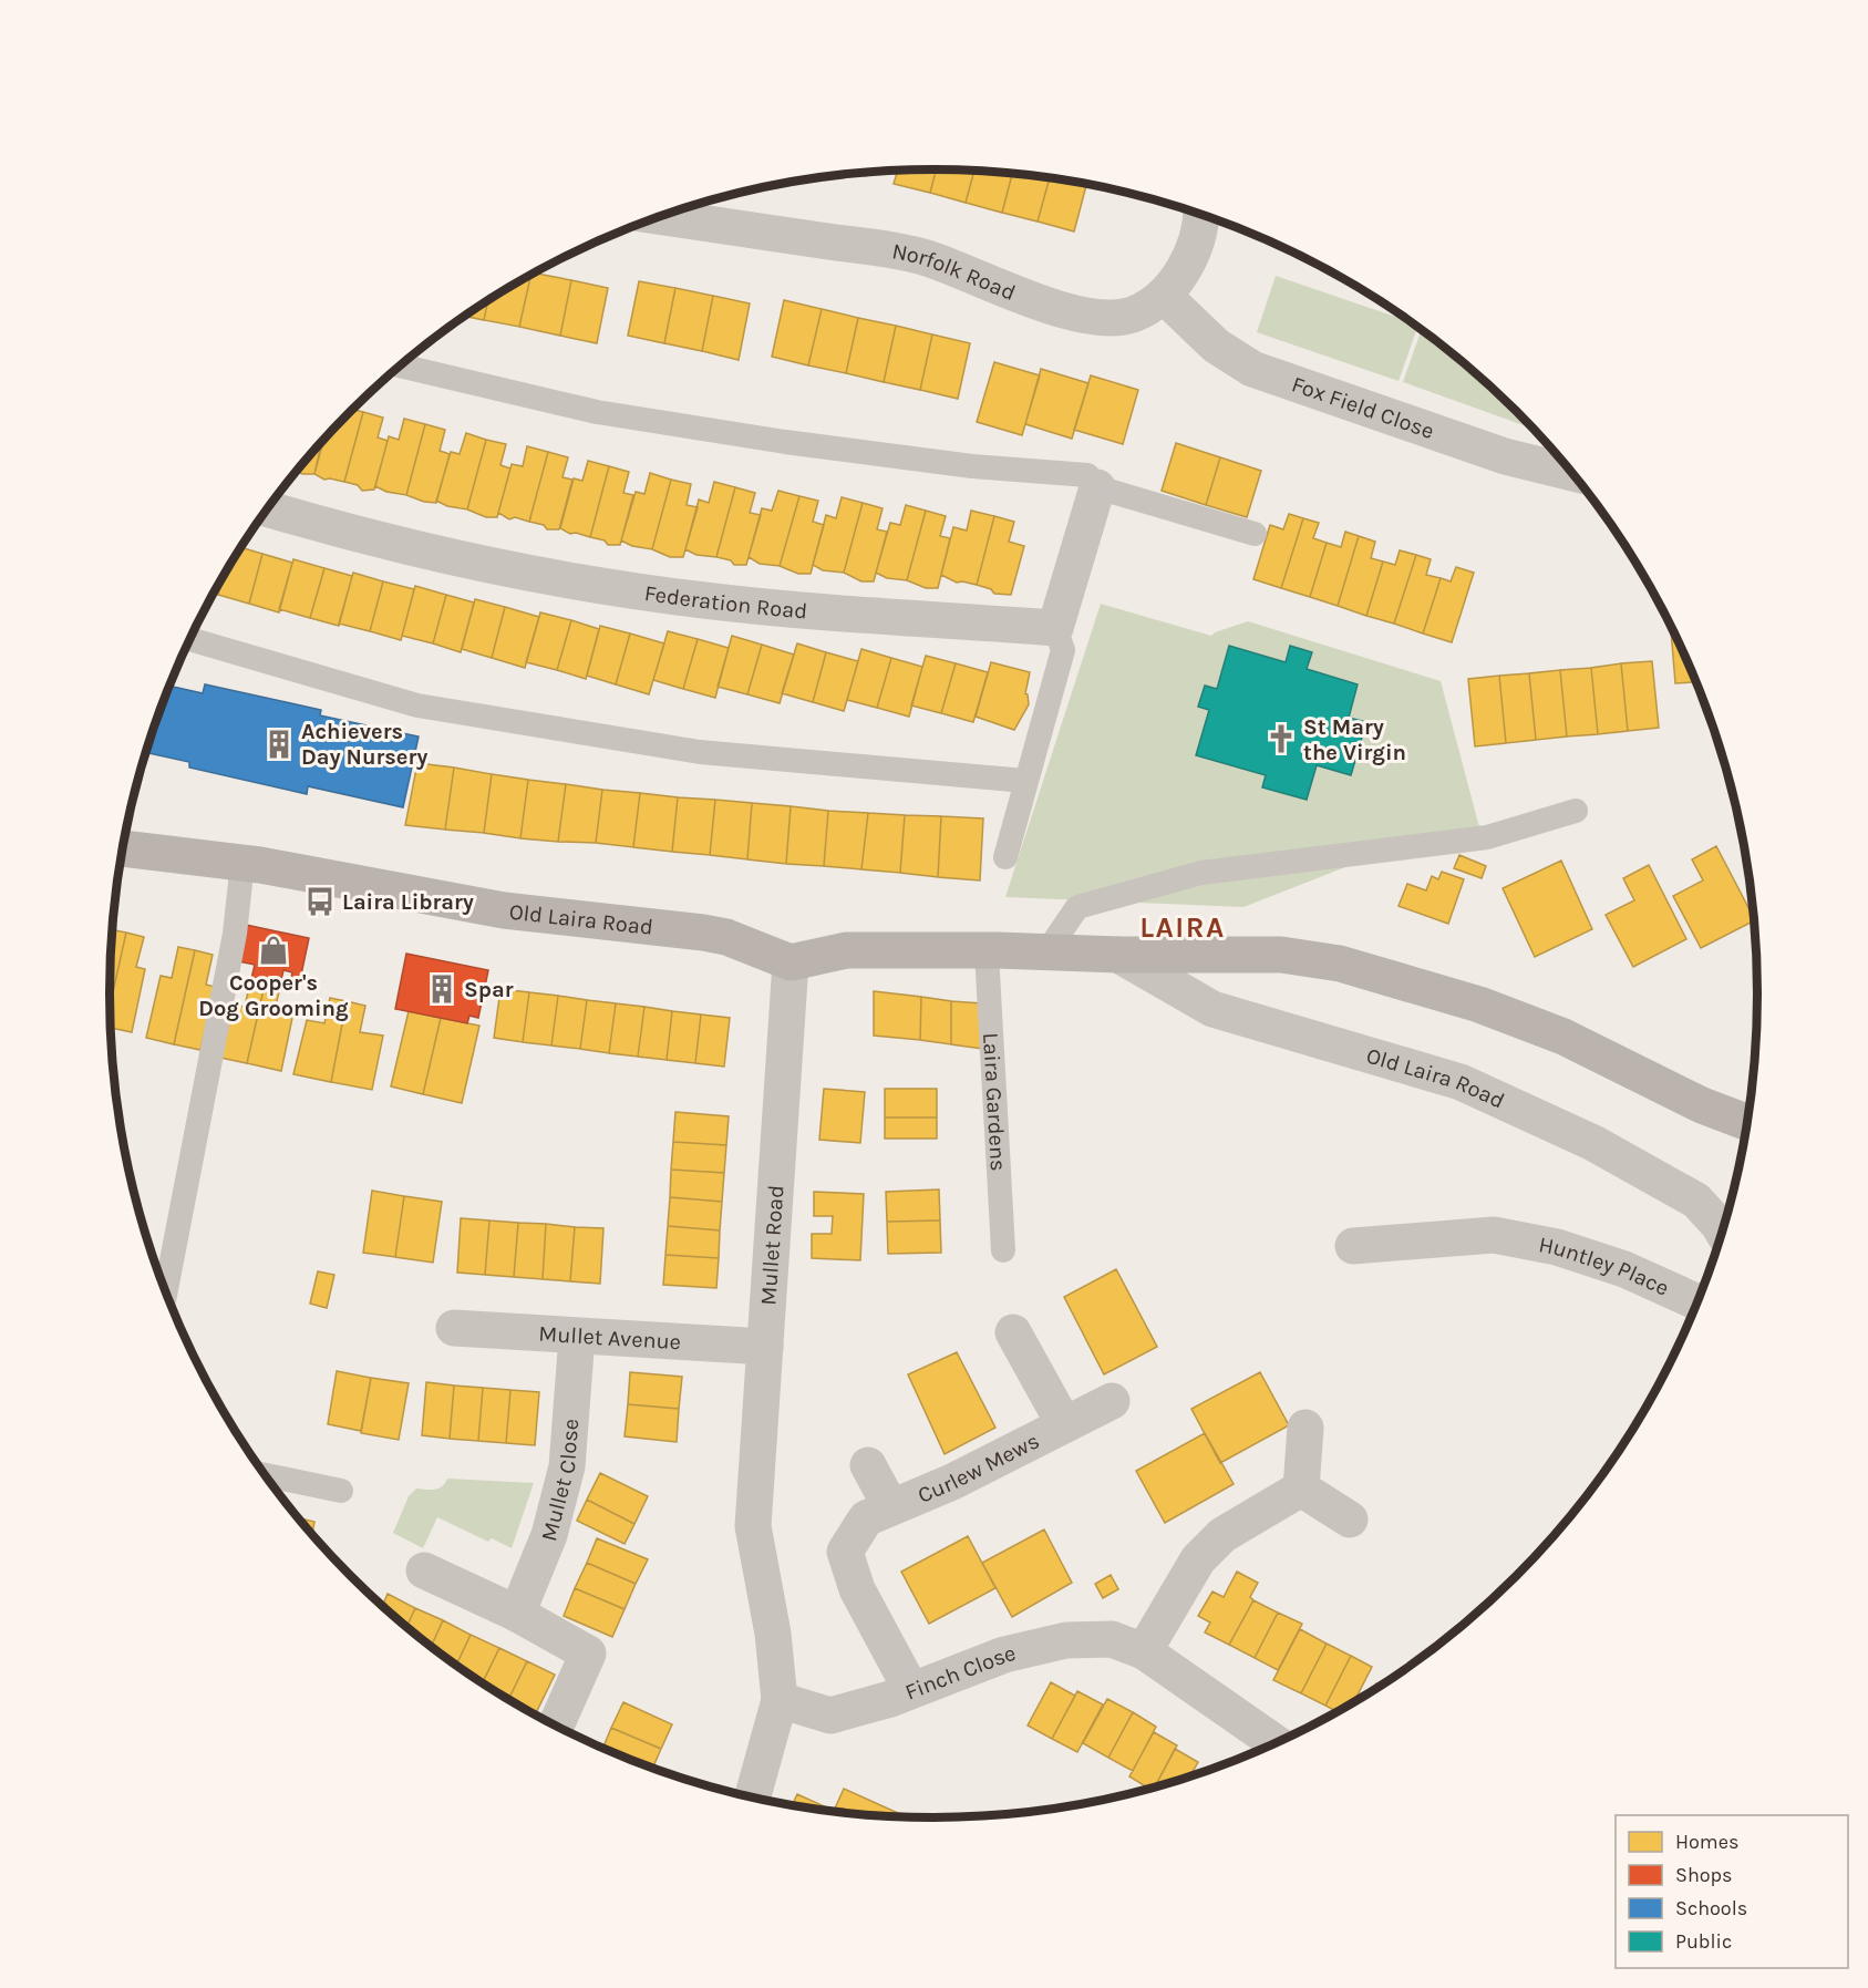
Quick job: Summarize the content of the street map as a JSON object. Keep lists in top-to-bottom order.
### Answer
{
  "streets": {
    "main road": ["Old Laira Road"],
    "street": [
      "Norfolk Road",
      "Fox Field Close",
      "Federation Road",
      "Mullet Road",
      "Huntley Place",
      "Mullet Avenue",
      "Curlew Mews",
      "Mullet Close",
      "Finch Close"
    ],
    "lane": ["Laira Gardens"]
  },
  "crossings": [
    ["Norfolk Road", "Fox Field Close"],
    ["Old Laira Road", "Laira Gardens"],
    ["Old Laira Road", "Mullet Road"],
    ["Mullet Road", "Mullet Avenue"],
    ["Mullet Road", "Finch Close"],
    ["Mullet Avenue", "Mullet Close"],
    ["Curlew Mews", "Finch Close"]
  ],
  "districts": ["LAIRA"],
  "places": {
    "church": ["St Mary the Virgin"],
    "building": ["Achievers Day Nursery", "Spar"],
    "bus stop": ["Laira Library"],
    "shop": ["Cooper's Dog Grooming"]
  },
  "legend": [
    "Homes",
    "Shops",
    "Schools",
    "Public"
  ]
}
